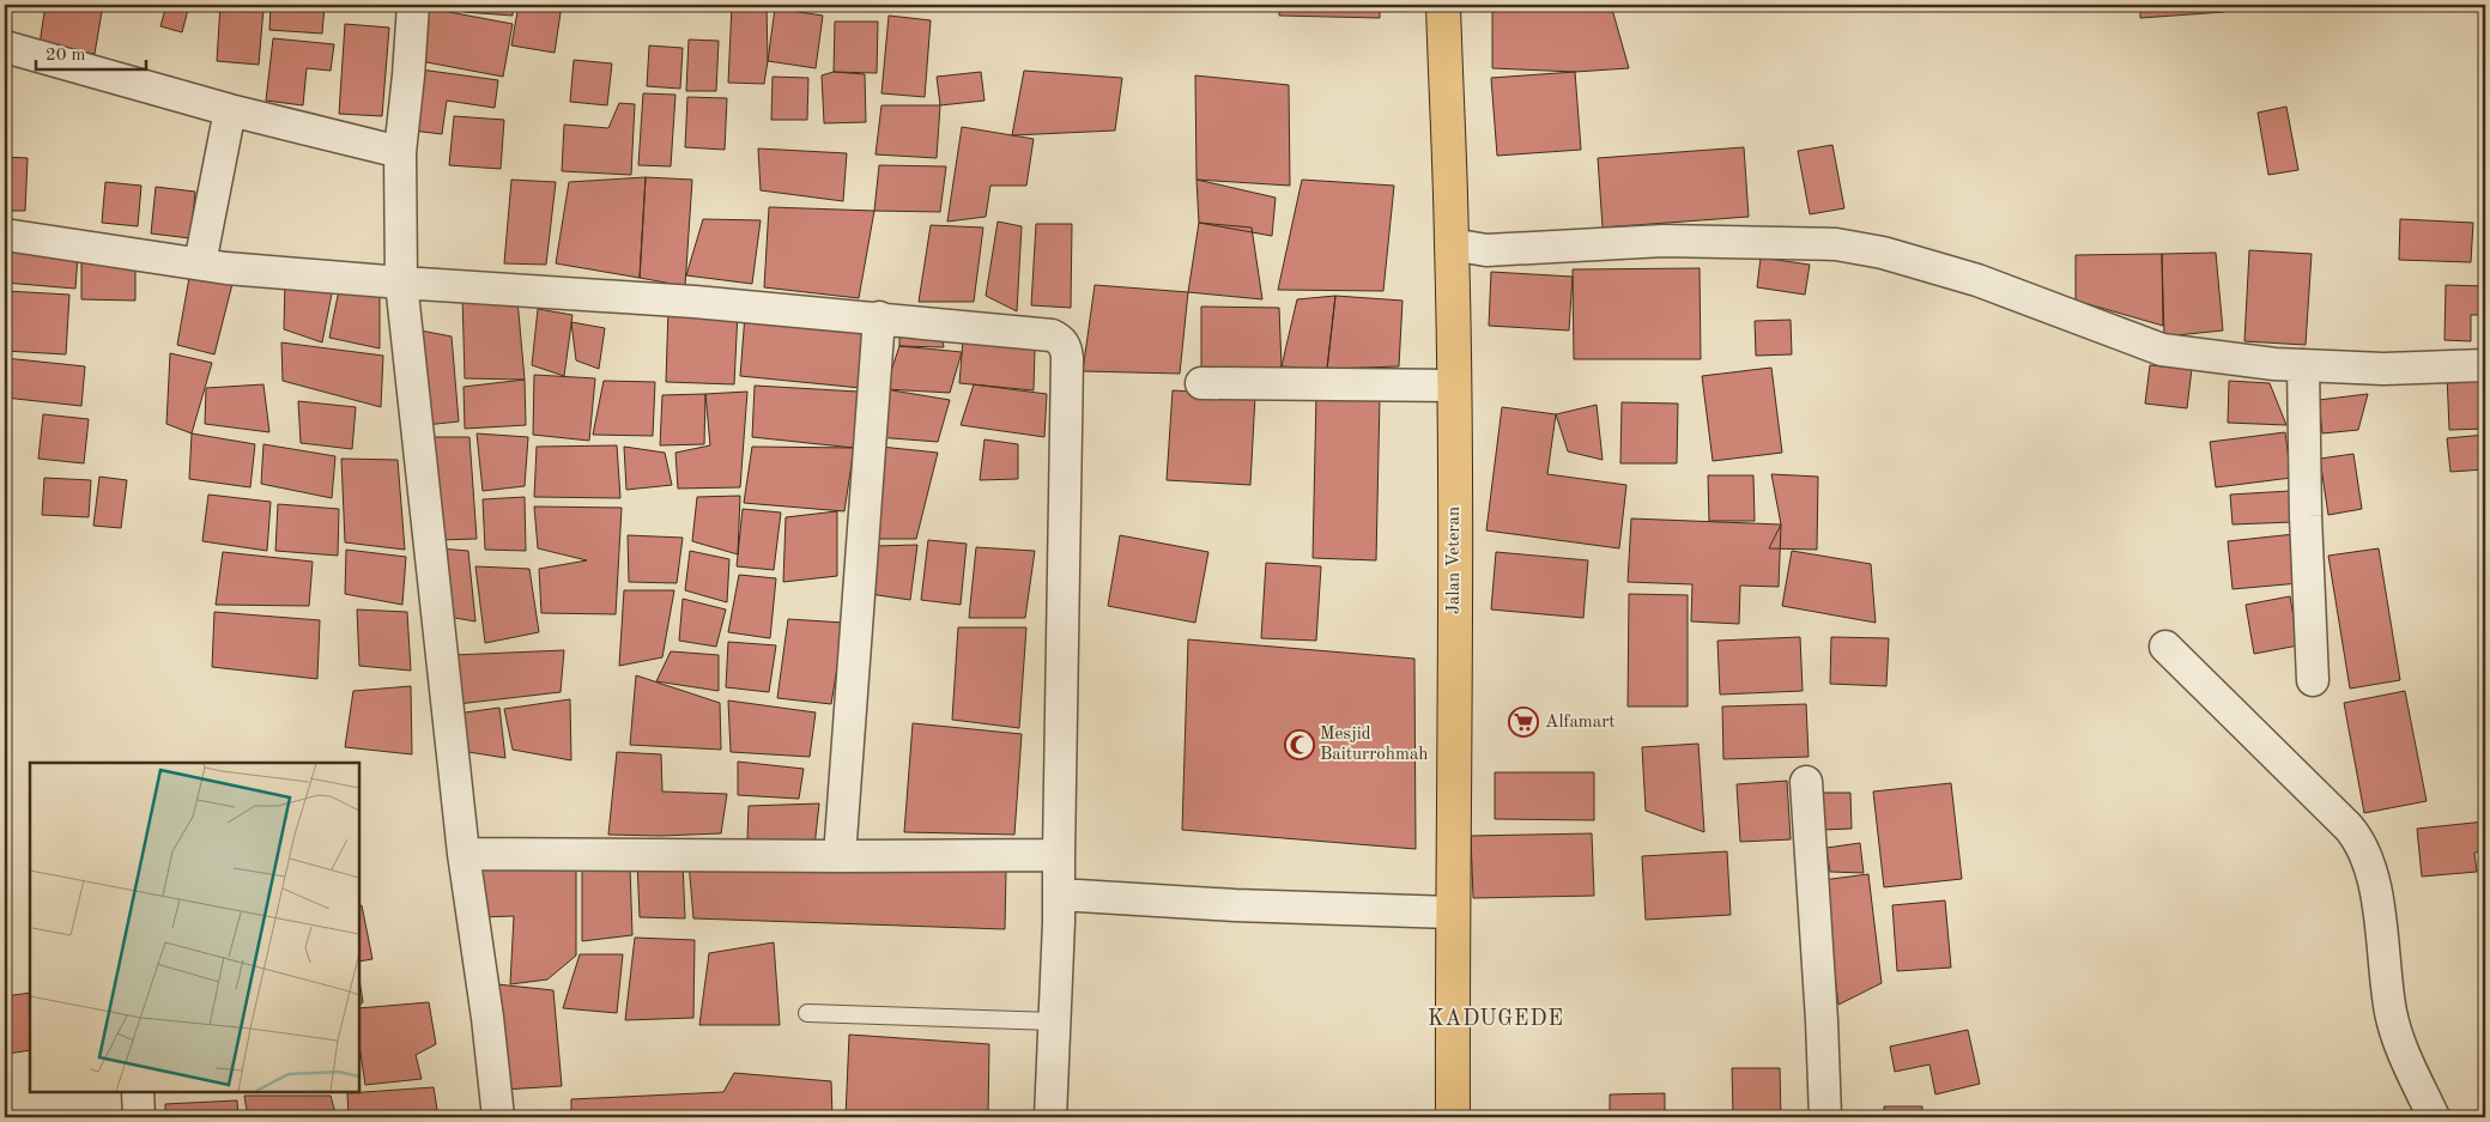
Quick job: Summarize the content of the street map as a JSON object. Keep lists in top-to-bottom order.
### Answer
{
  "streets": {
    "highway": ["Jalan Veteran"]
  },
  "districts": ["KADUGEDE"],
  "places": {
    "supermarket": ["Alfamart"],
    "mosque": ["Mesjid Baiturrohmah"]
  },
  "scale_bar": "20 m"
}
